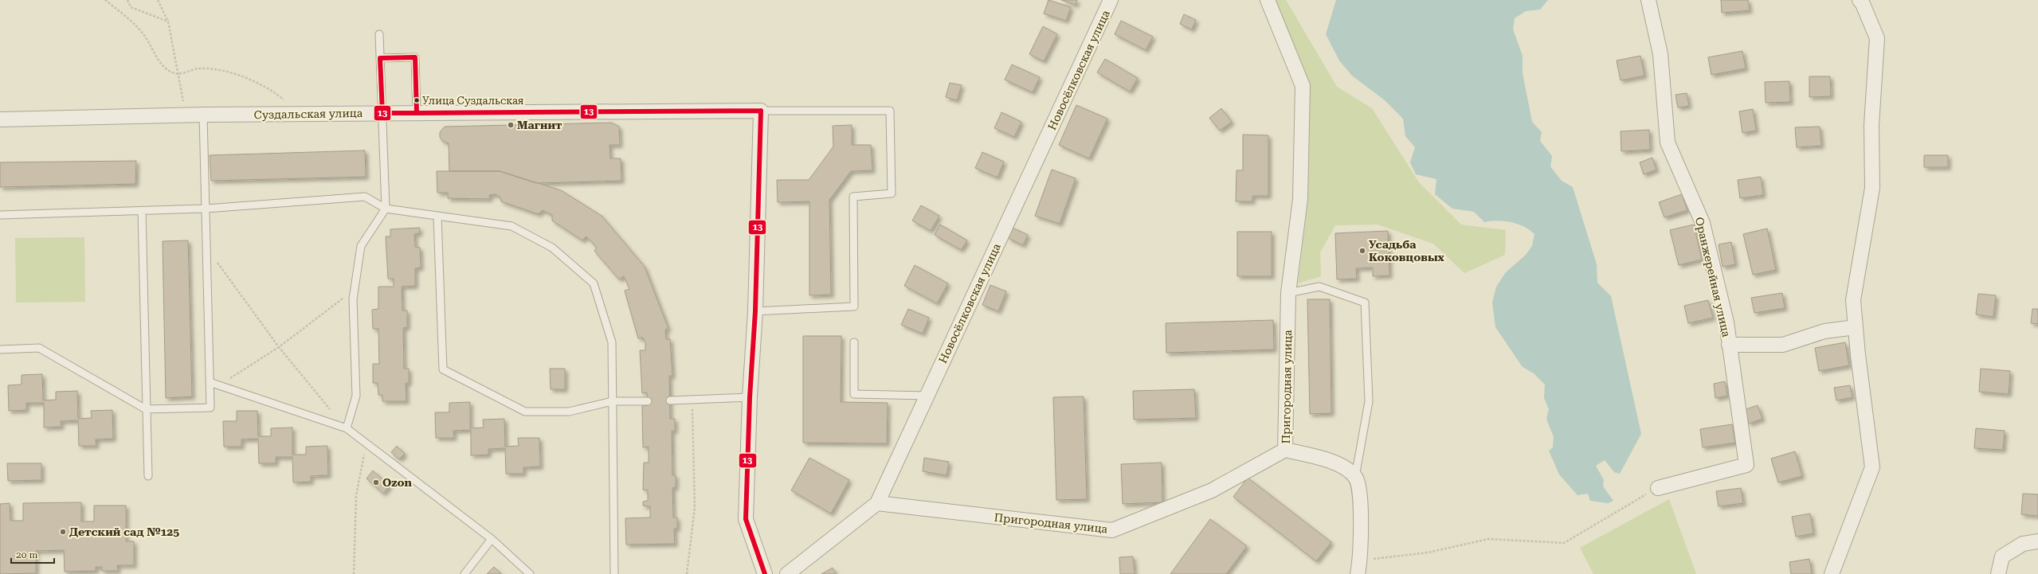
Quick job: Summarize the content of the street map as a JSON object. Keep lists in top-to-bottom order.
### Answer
{
  "streets": {
    "street": [
      "Новосёлковская улица",
      "Суздальская улица",
      "Оранжерейная улица",
      "Пригородная улица"
    ]
  },
  "crossings": [
    ["Новосёлковская улица", "Пригородная улица"]
  ],
  "places": [
    "Улица Суздальская",
    "Магнит",
    "Усадьба Коковцовых",
    "Ozon",
    "Детский сад №125"
  ],
  "lines": ["transit line 13"],
  "scale_bar": "20 m"
}
